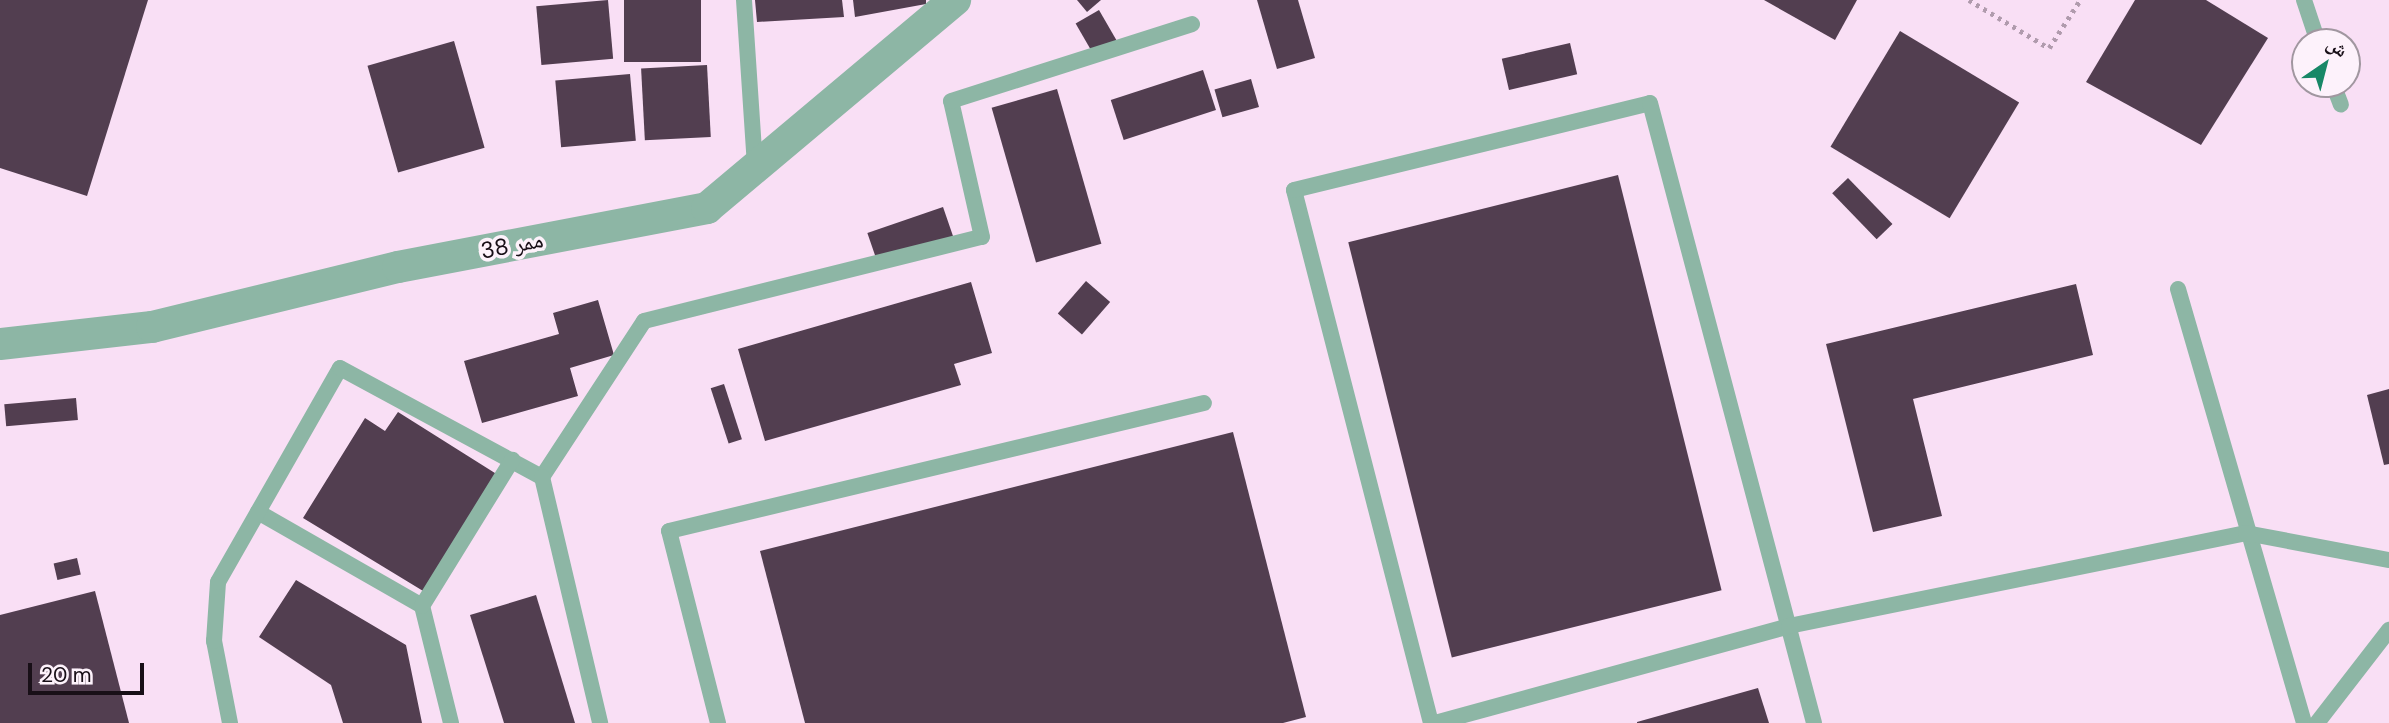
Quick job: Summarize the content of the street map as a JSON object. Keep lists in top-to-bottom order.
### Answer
{
  "streets": {
    "street": ["ممر 38"]
  },
  "scale_bar": "20 m",
  "north": "top right"
}
